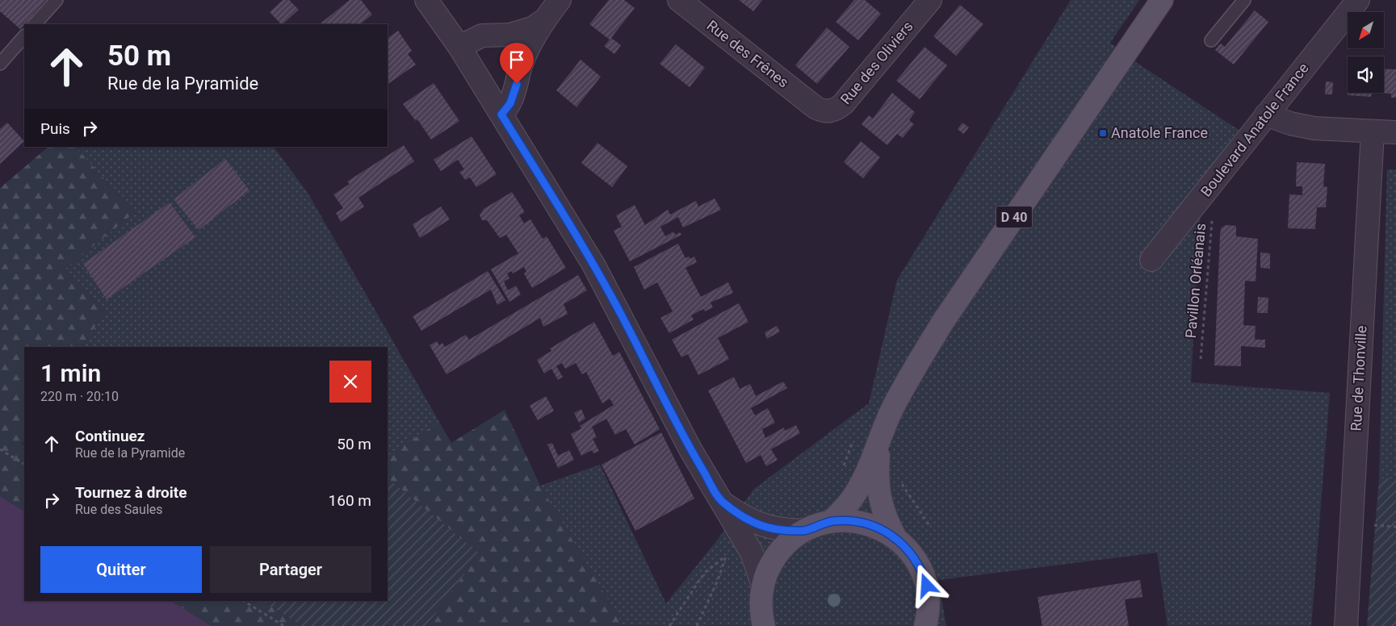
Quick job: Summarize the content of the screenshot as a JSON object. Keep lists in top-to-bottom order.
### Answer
{
  "streets": {
    "main road": ["D 40"],
    "street": [
      "Rue des Frênes",
      "Rue des Oliviers",
      "Boulevard Anatole France",
      "Rue de Thonville"
    ],
    "path": ["Pavillon Orléanais"]
  },
  "crossings": [
    ["Rue des Frênes", "Rue des Oliviers"]
  ],
  "places": {
    "transit": ["Anatole France"]
  },
  "north": "bottom left",
  "page": {
    "turn": ["50 m", "Rue de la Pyramide"],
    "then": "Puis",
    "heading": ["1 min", "220 m · 20:10"],
    "list": [
      {
        "name": "Continuez",
        "note": "Rue de la Pyramide",
        "value": "50 m"
      },
      {
        "name": "Tournez à droite",
        "note": "Rue des Saules",
        "value": "160 m"
      }
    ],
    "buttons": ["Quitter", "Partager"]
  }
}
